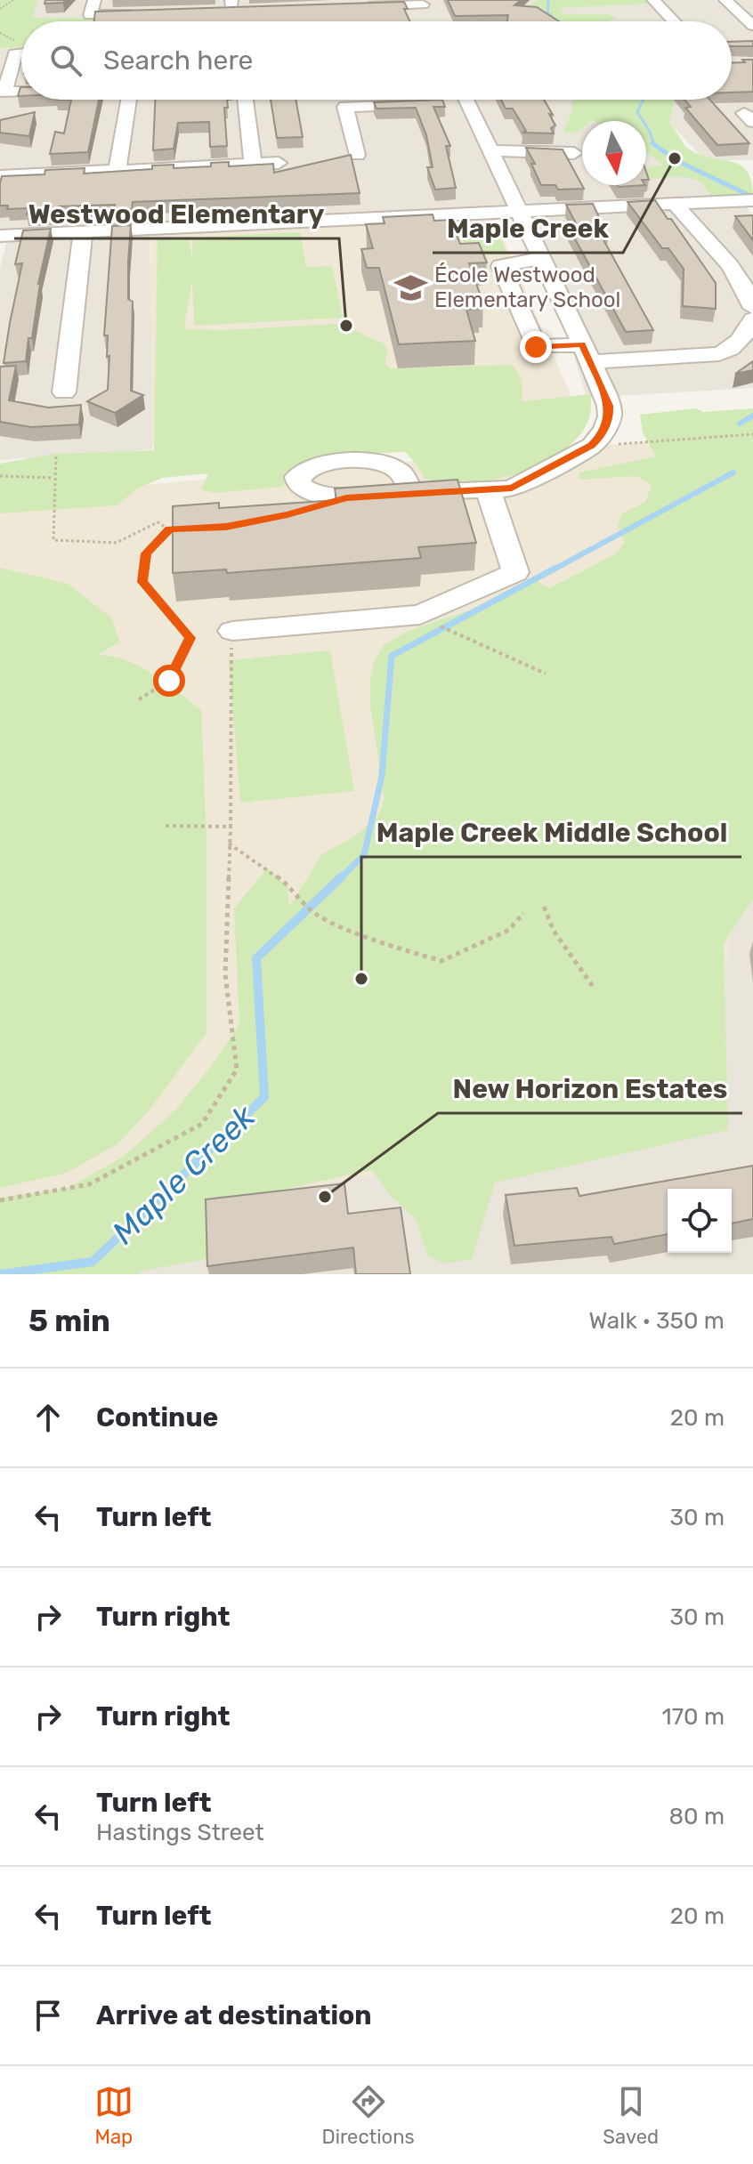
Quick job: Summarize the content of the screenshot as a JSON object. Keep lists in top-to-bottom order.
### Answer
{
  "water": ["Maple Creek"],
  "places": {
    "other": [
      "Maple Creek",
      "Westwood Elementary",
      "Maple Creek Middle School",
      "New Horizon Estates"
    ],
    "school or university": ["École Westwood Elementary School"]
  },
  "north": "bottom",
  "page": {
    "search": "Search here",
    "heading": ["5 min", "Walk · 350 m"],
    "list": [
      ["Continue", "20 m"],
      ["Turn left", "30 m"],
      ["Turn right", "30 m"],
      ["Turn right", "170 m"],
      ["Turn left", "Hastings Street", "80 m"],
      ["Turn left", "20 m"],
      "Arrive at destination"
    ],
    "nav": ["Map", "Directions", "Saved"]
  }
}
